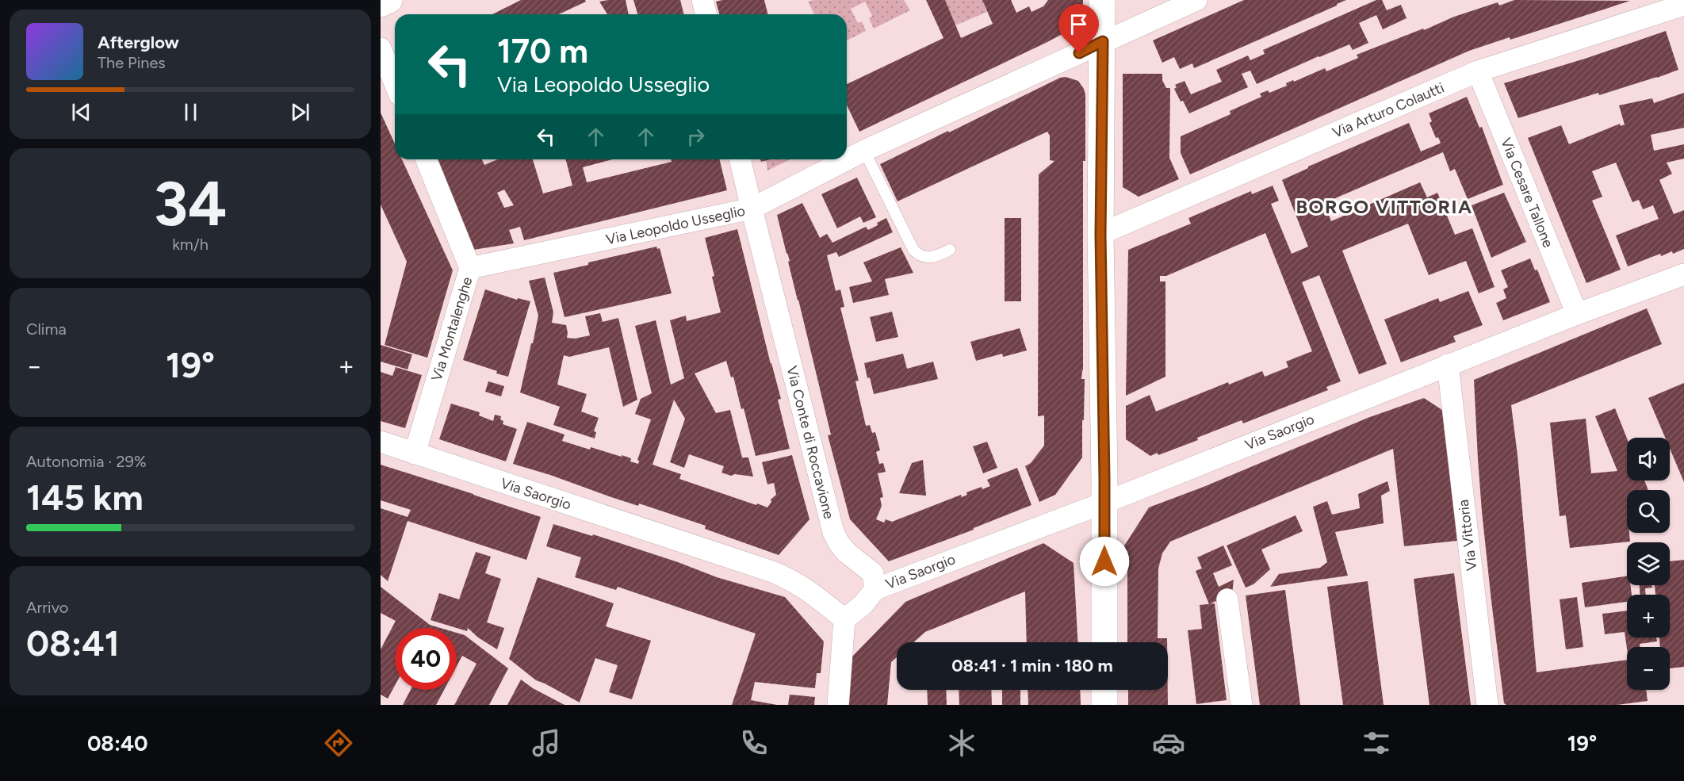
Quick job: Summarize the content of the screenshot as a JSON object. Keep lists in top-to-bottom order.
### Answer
{
  "streets": {
    "street": [
      "Via Arturo Colautti",
      "Via Cesare Tallone",
      "Via Leopoldo Usseglio",
      "Via Montalenghe",
      "Via Saorgio",
      "Via Conte di Roccavione",
      "Via Vittoria"
    ]
  },
  "crossings": [
    ["Via Arturo Colautti", "Via Cesare Tallone"],
    ["Via Cesare Tallone", "Via Saorgio"],
    ["Via Leopoldo Usseglio", "Via Montalenghe"],
    ["Via Leopoldo Usseglio", "Via Conte di Roccavione"],
    ["Via Montalenghe", "Via Saorgio"],
    ["Via Saorgio", "Via Conte di Roccavione"],
    ["Via Saorgio", "Via Vittoria"]
  ],
  "districts": ["BORGO VITTORIA"],
  "page": {
    "turn": ["170 m", "Via Leopoldo Usseglio"],
    "song": ["Afterglow", "The Pines"],
    "tile": [
      ["34", "km/h"],
      "Clima",
      ["Autonomia · 29%", "145 km"],
      ["Arrivo", "08:41"]
    ],
    "heat": ["−", "19°", "+"],
    "map_buttons": ["+", "−"],
    "limit": "40",
    "trip": "08:41 · 1 min · 180 m",
    "tabs": ["08:40", "19°"]
  }
}
